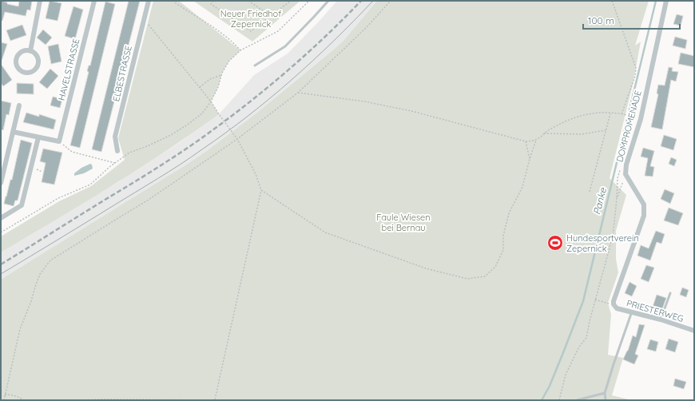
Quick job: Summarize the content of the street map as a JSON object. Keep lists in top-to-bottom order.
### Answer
{
  "streets": {
    "street": [
      "HAVELSTRASSE",
      "ELBESTRASSE",
      "DOMPROMENADE",
      "PRIESTERWEG"
    ]
  },
  "crossings": [
    ["DOMPROMENADE", "PRIESTERWEG"]
  ],
  "water": ["Panke"],
  "parks": ["Neuer Friedhof Zepernick", "Faule Wiesen bei Bernau"],
  "places": {
    "sports": ["Hundesportverein Zepernick"]
  },
  "scale_bar": "100 m"
}
